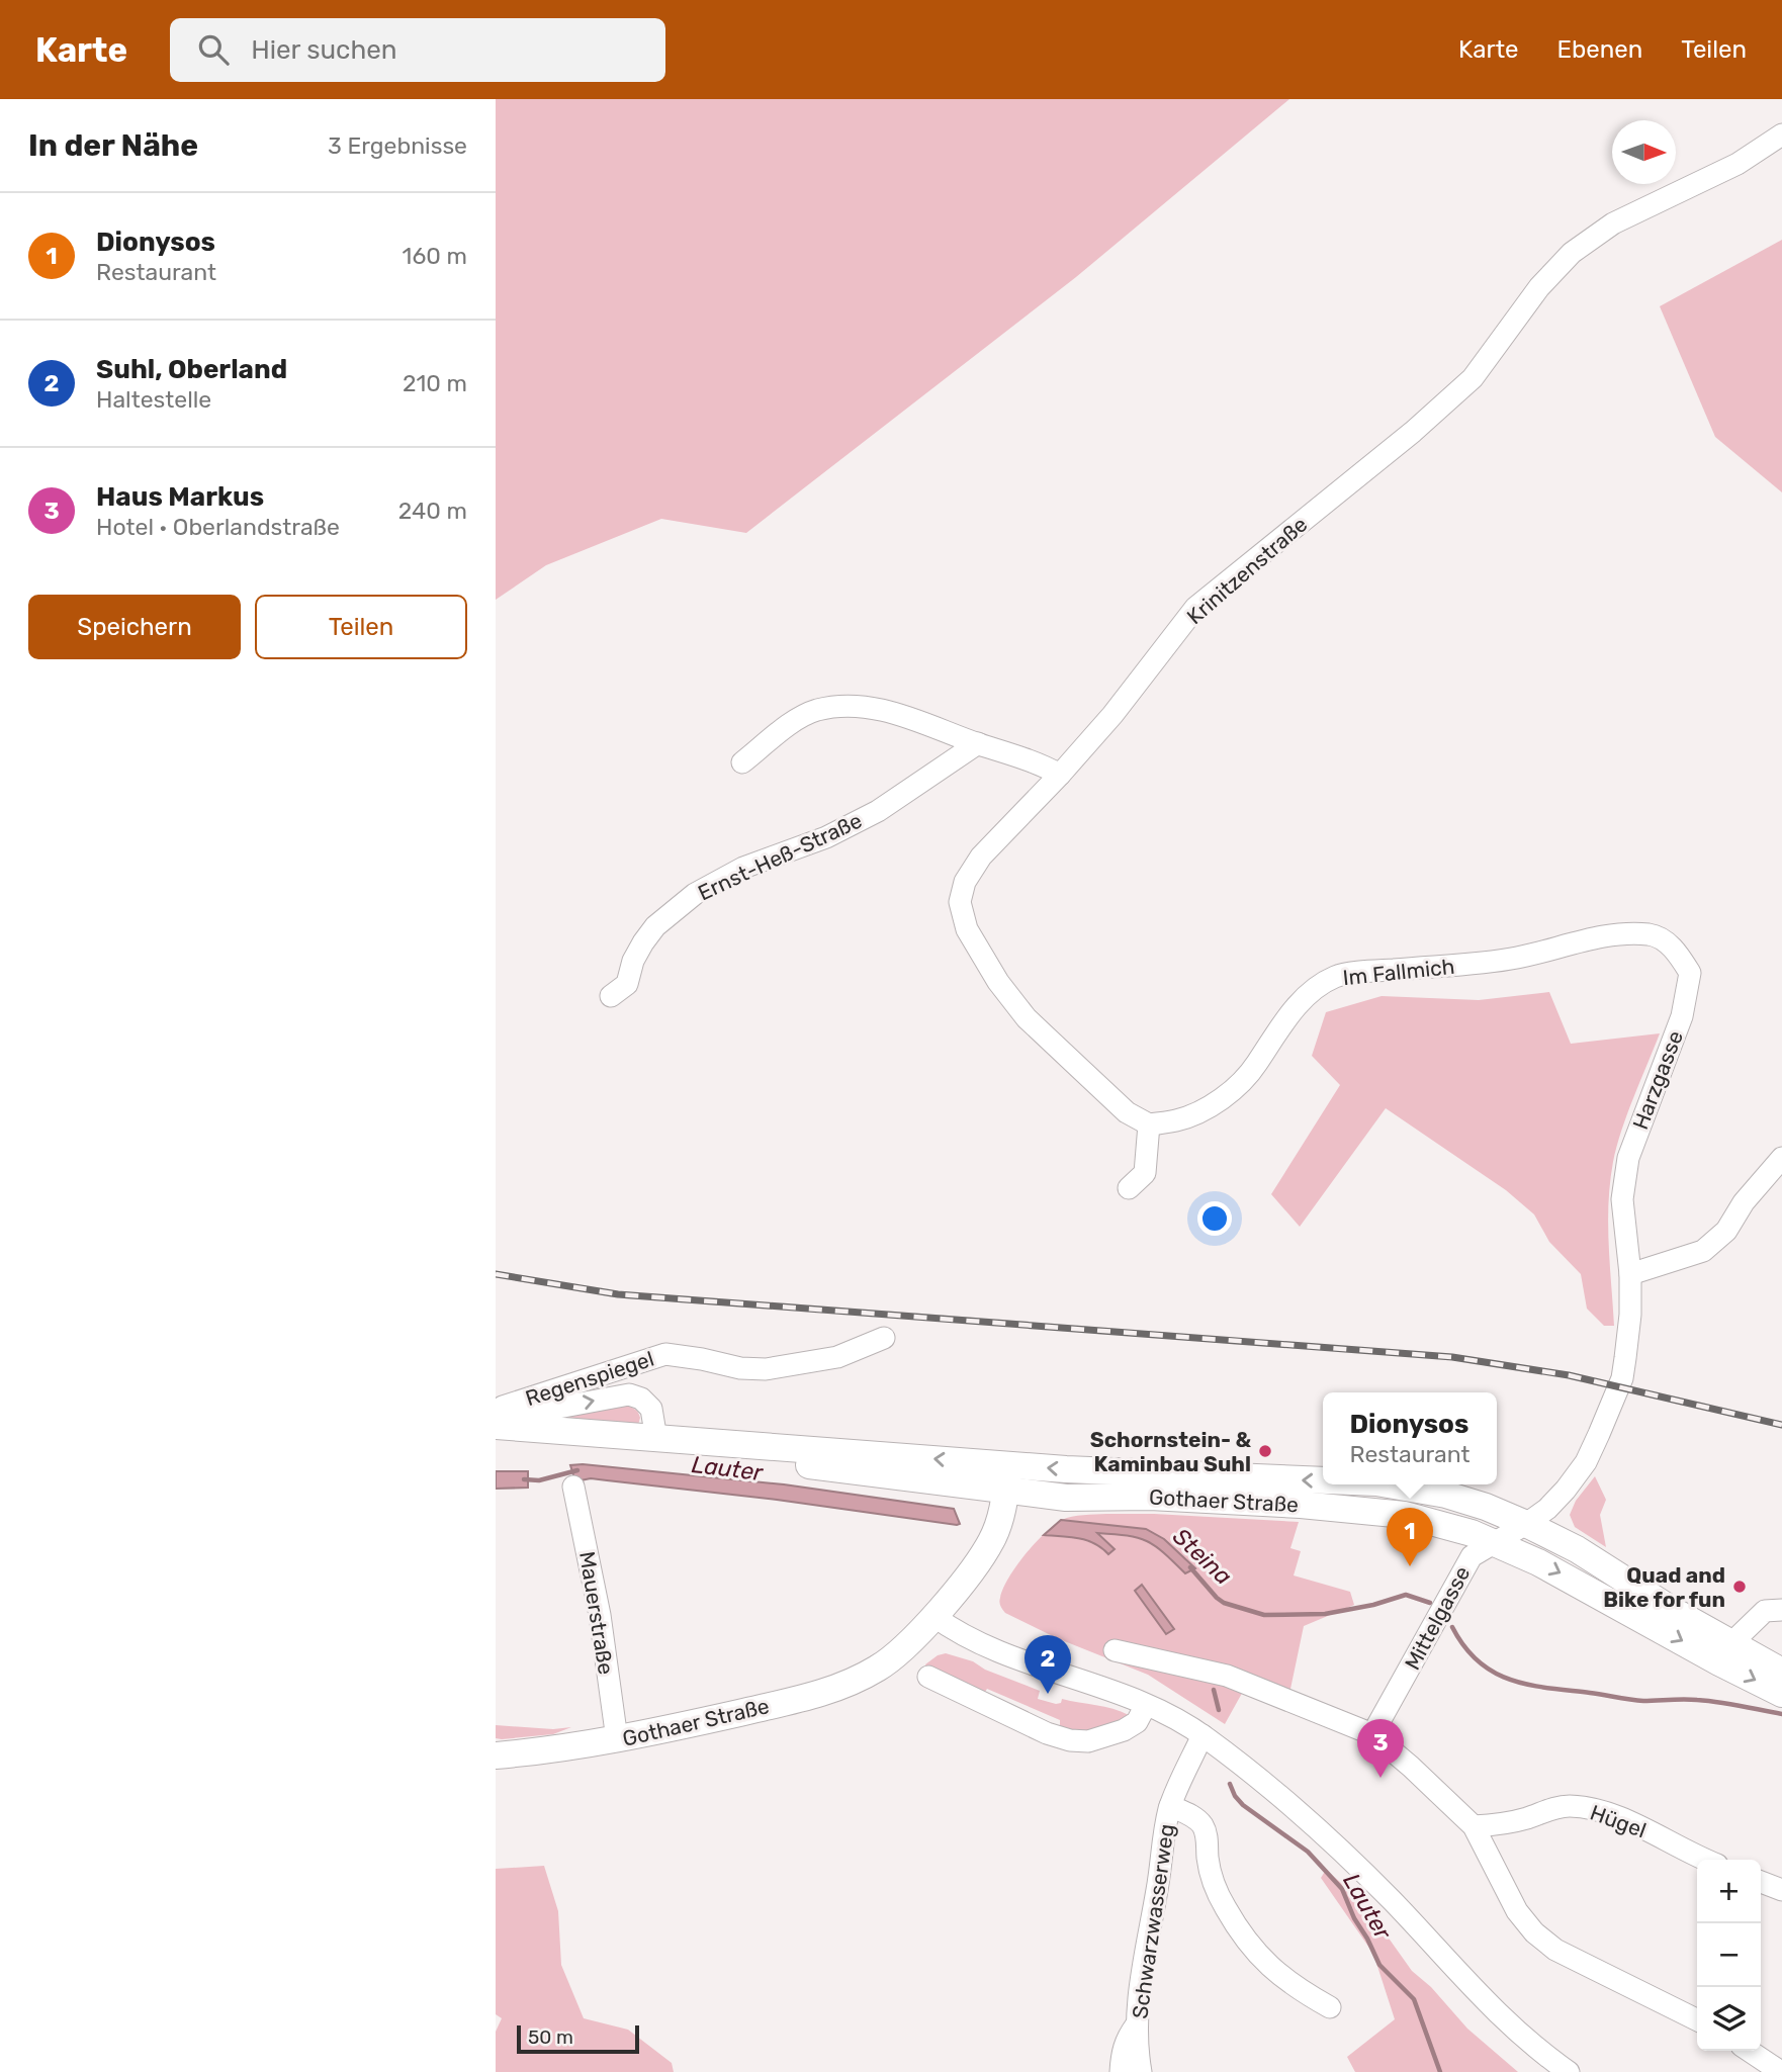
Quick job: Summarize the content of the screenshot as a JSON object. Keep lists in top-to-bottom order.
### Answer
{
  "streets": {
    "main road": ["Gothaer Straße"],
    "street": [
      "Krinitzenstraße",
      "Ernst-Heß-Straße",
      "Im Fallmich",
      "Harzgasse",
      "Regenspiegel",
      "Mauerstraße",
      "Mittelgasse",
      "Hügel",
      "Schwarzwasserweg"
    ]
  },
  "crossings": [
    ["Krinitzenstraße", "Im Fallmich"],
    ["Im Fallmich", "Harzgasse"],
    ["Harzgasse", "Gothaer Straße"],
    ["Harzgasse", "Mittelgasse"],
    ["Gothaer Straße", "Mauerstraße"],
    ["Gothaer Straße", "Mittelgasse"]
  ],
  "water": ["Lauter", "Steina"],
  "places": ["Schornstein- & Kaminbau Suhl", "Quad and Bike for fun"],
  "scale_bar": "50 m",
  "north": "right",
  "page": {
    "header": "Karte",
    "search": "Hier suchen",
    "nav": ["Karte", "Ebenen", "Teilen"],
    "heading": ["In der Nähe", "3 Ergebnisse"],
    "list": [
      {
        "mark": "1",
        "name": "Dionysos",
        "note": "Restaurant",
        "value": "160 m"
      },
      {
        "mark": "2",
        "name": "Suhl, Oberland",
        "note": "Haltestelle",
        "value": "210 m"
      },
      {
        "mark": "3",
        "name": "Haus Markus",
        "note": "Hotel · Oberlandstraße",
        "value": "240 m"
      }
    ],
    "buttons": ["Speichern", "Teilen"],
    "popup": ["Dionysos", "Restaurant"],
    "pins": ["1", "2", "3"],
    "map_buttons": ["+", "−"],
    "scale": "50 m"
  }
}
